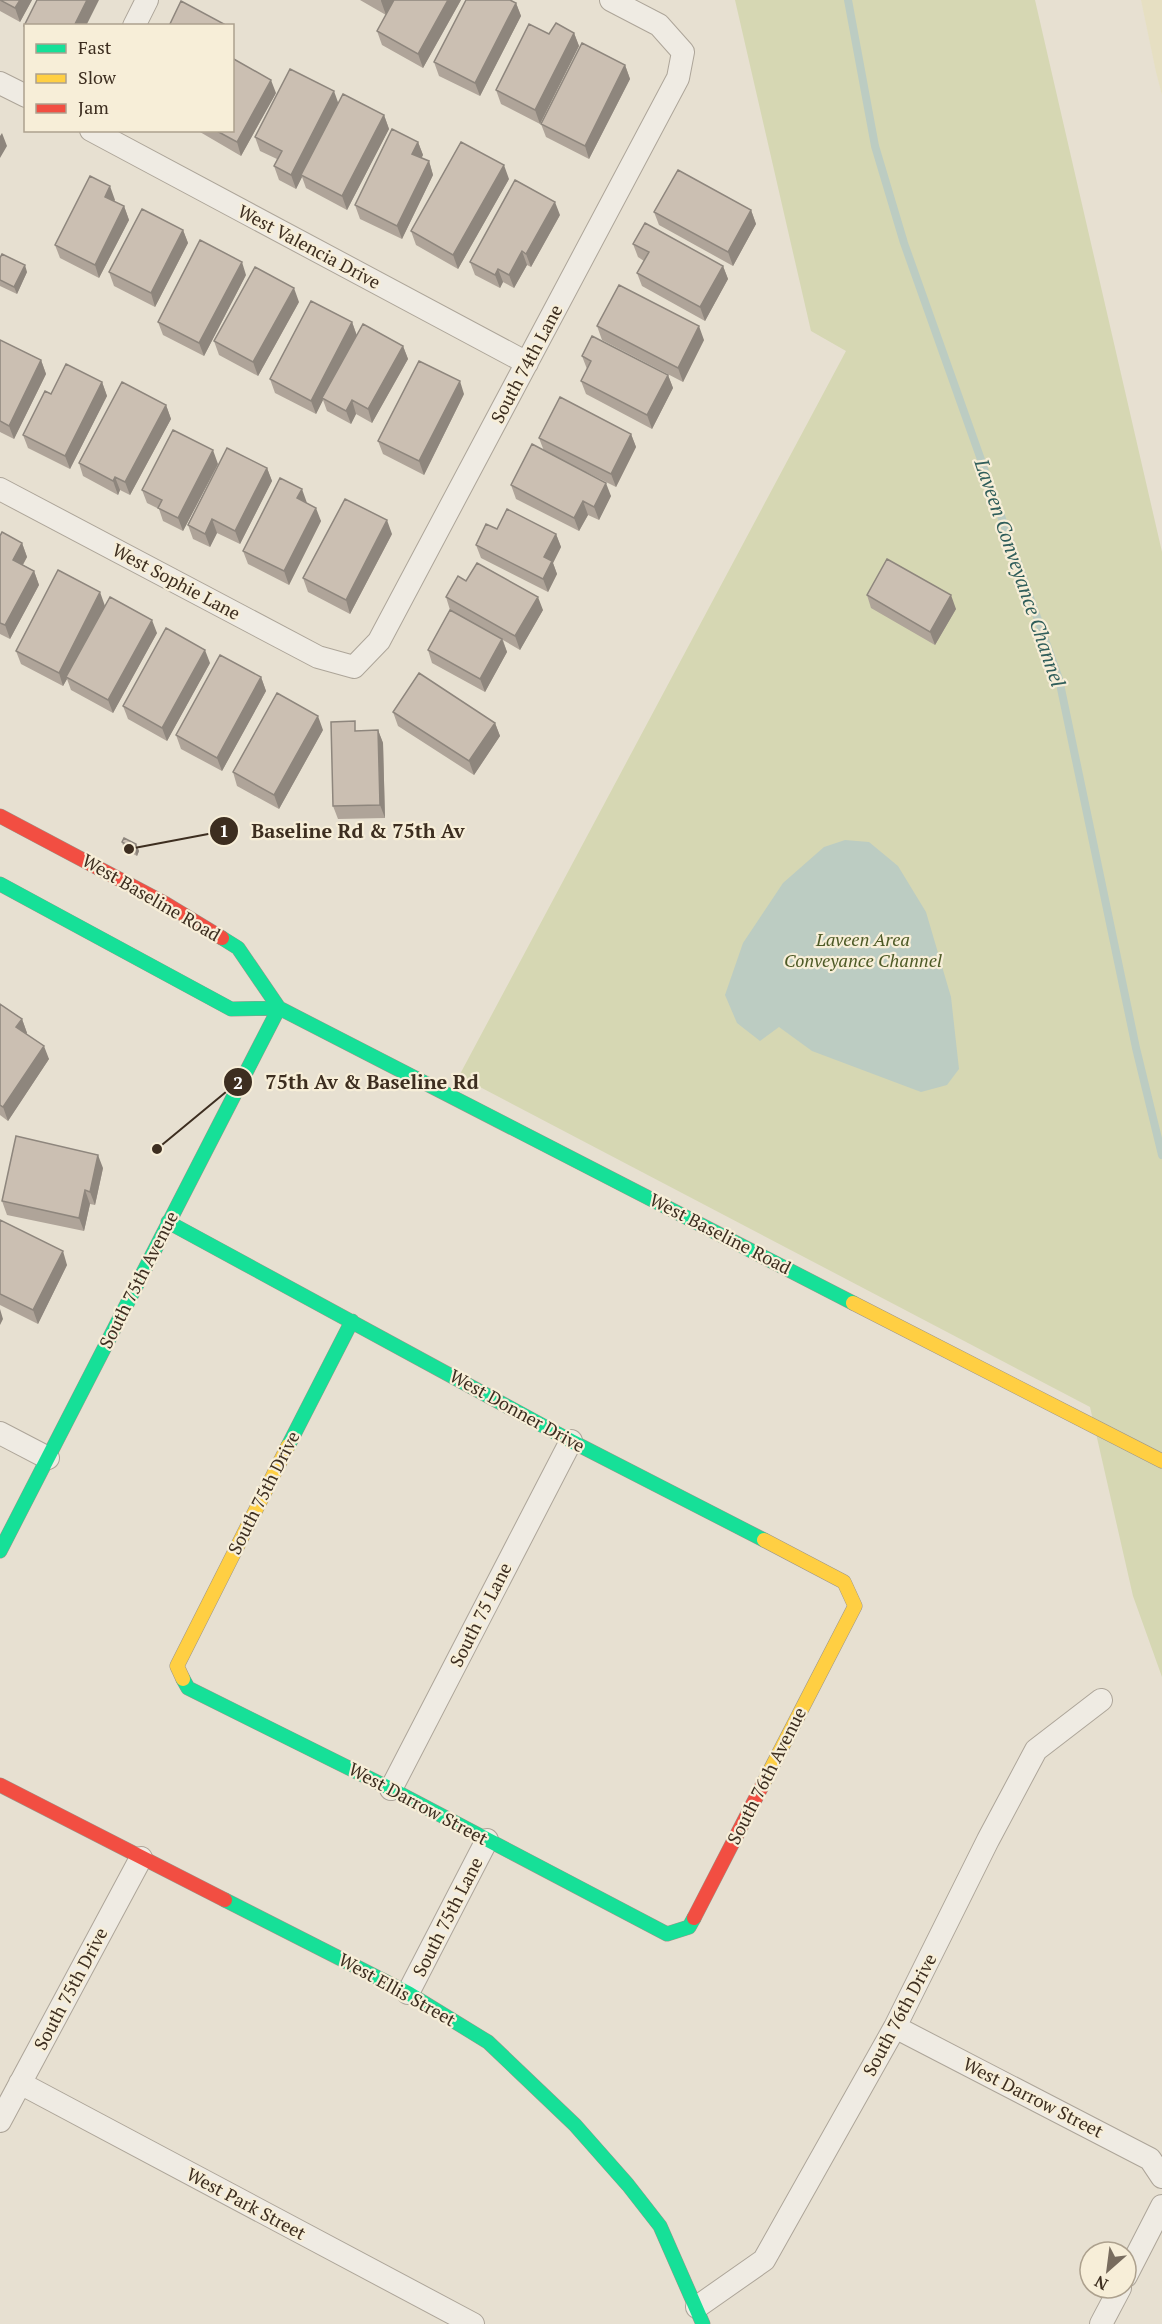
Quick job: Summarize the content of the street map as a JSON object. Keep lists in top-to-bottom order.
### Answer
{
  "streets": {
    "street": [
      "West Valencia Drive",
      "South 74th Lane",
      "West Sophie Lane",
      "West Baseline Road",
      "South 75th Avenue",
      "West Donner Drive",
      "South 75th Drive",
      "South 75 Lane",
      "South 76th Avenue",
      "West Darrow Street",
      "South 75th Lane",
      "West Ellis Street",
      "South 76th Drive",
      "West Park Street"
    ]
  },
  "crossings": [
    ["West Valencia Drive", "South 74th Lane"],
    ["South 74th Lane", "West Sophie Lane"],
    ["West Baseline Road", "South 75th Avenue"],
    ["South 75th Avenue", "West Donner Drive"],
    ["West Donner Drive", "South 75th Drive"],
    ["West Donner Drive", "South 75 Lane"],
    ["West Donner Drive", "South 76th Avenue"],
    ["South 75th Drive", "West Darrow Street"],
    ["South 75th Drive", "West Ellis Street"],
    ["South 75th Drive", "West Park Street"],
    ["South 75 Lane", "West Darrow Street"],
    ["South 76th Avenue", "West Darrow Street"],
    ["West Darrow Street", "South 75th Lane"],
    ["West Darrow Street", "South 76th Drive"],
    ["South 75th Lane", "West Ellis Street"],
    ["West Ellis Street", "South 76th Drive"]
  ],
  "water": ["Laveen Conveyance Channel"],
  "parks": ["Laveen Area Conveyance Channel"],
  "places": ["Baseline Rd & 75th Av", "75th Av & Baseline Rd"],
  "legend": ["Fast", "Slow", "Jam"],
  "north": "bottom left"
}
